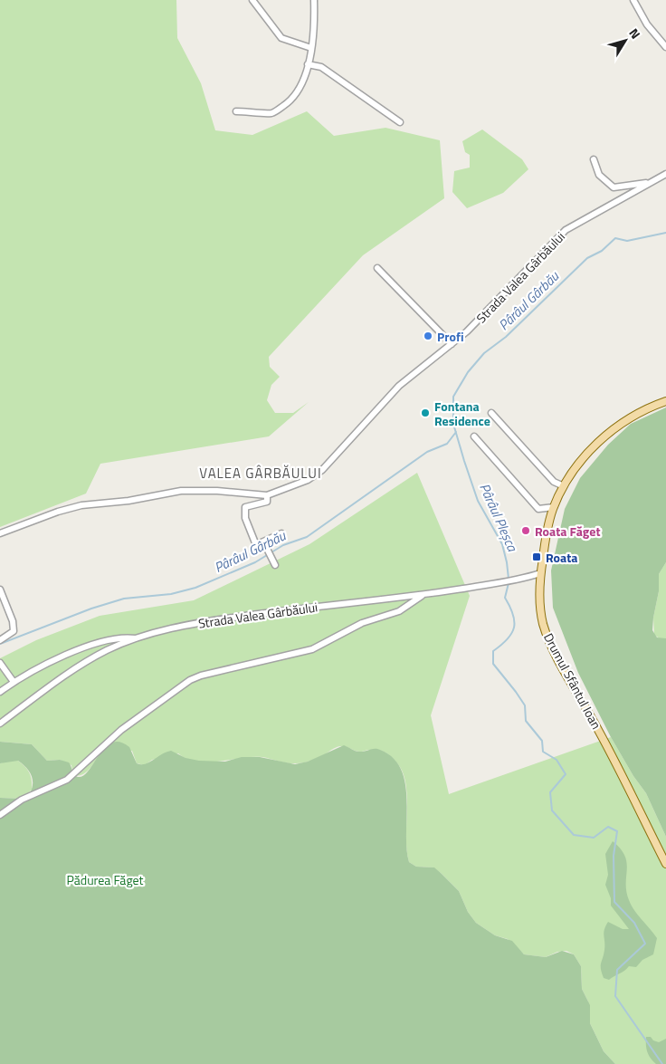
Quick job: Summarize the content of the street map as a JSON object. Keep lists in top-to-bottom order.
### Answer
{
  "streets": {
    "main road": ["Drumul Sfântul Ioan"],
    "street": ["Strada Valea Gârbăului"]
  },
  "crossings": [
    ["Strada Valea Gârbăului", "Drumul Sfântul Ioan"]
  ],
  "districts": ["VALEA GÂRBĂULUI"],
  "water": ["Pârâul Gârbău", "Pârâul Pleșca"],
  "parks": ["Pădurea Făget"],
  "places": {
    "other": ["Profi", "Fontana Residence", "Roata Făget"],
    "transit": ["Roata"]
  },
  "north": "top right"
}
